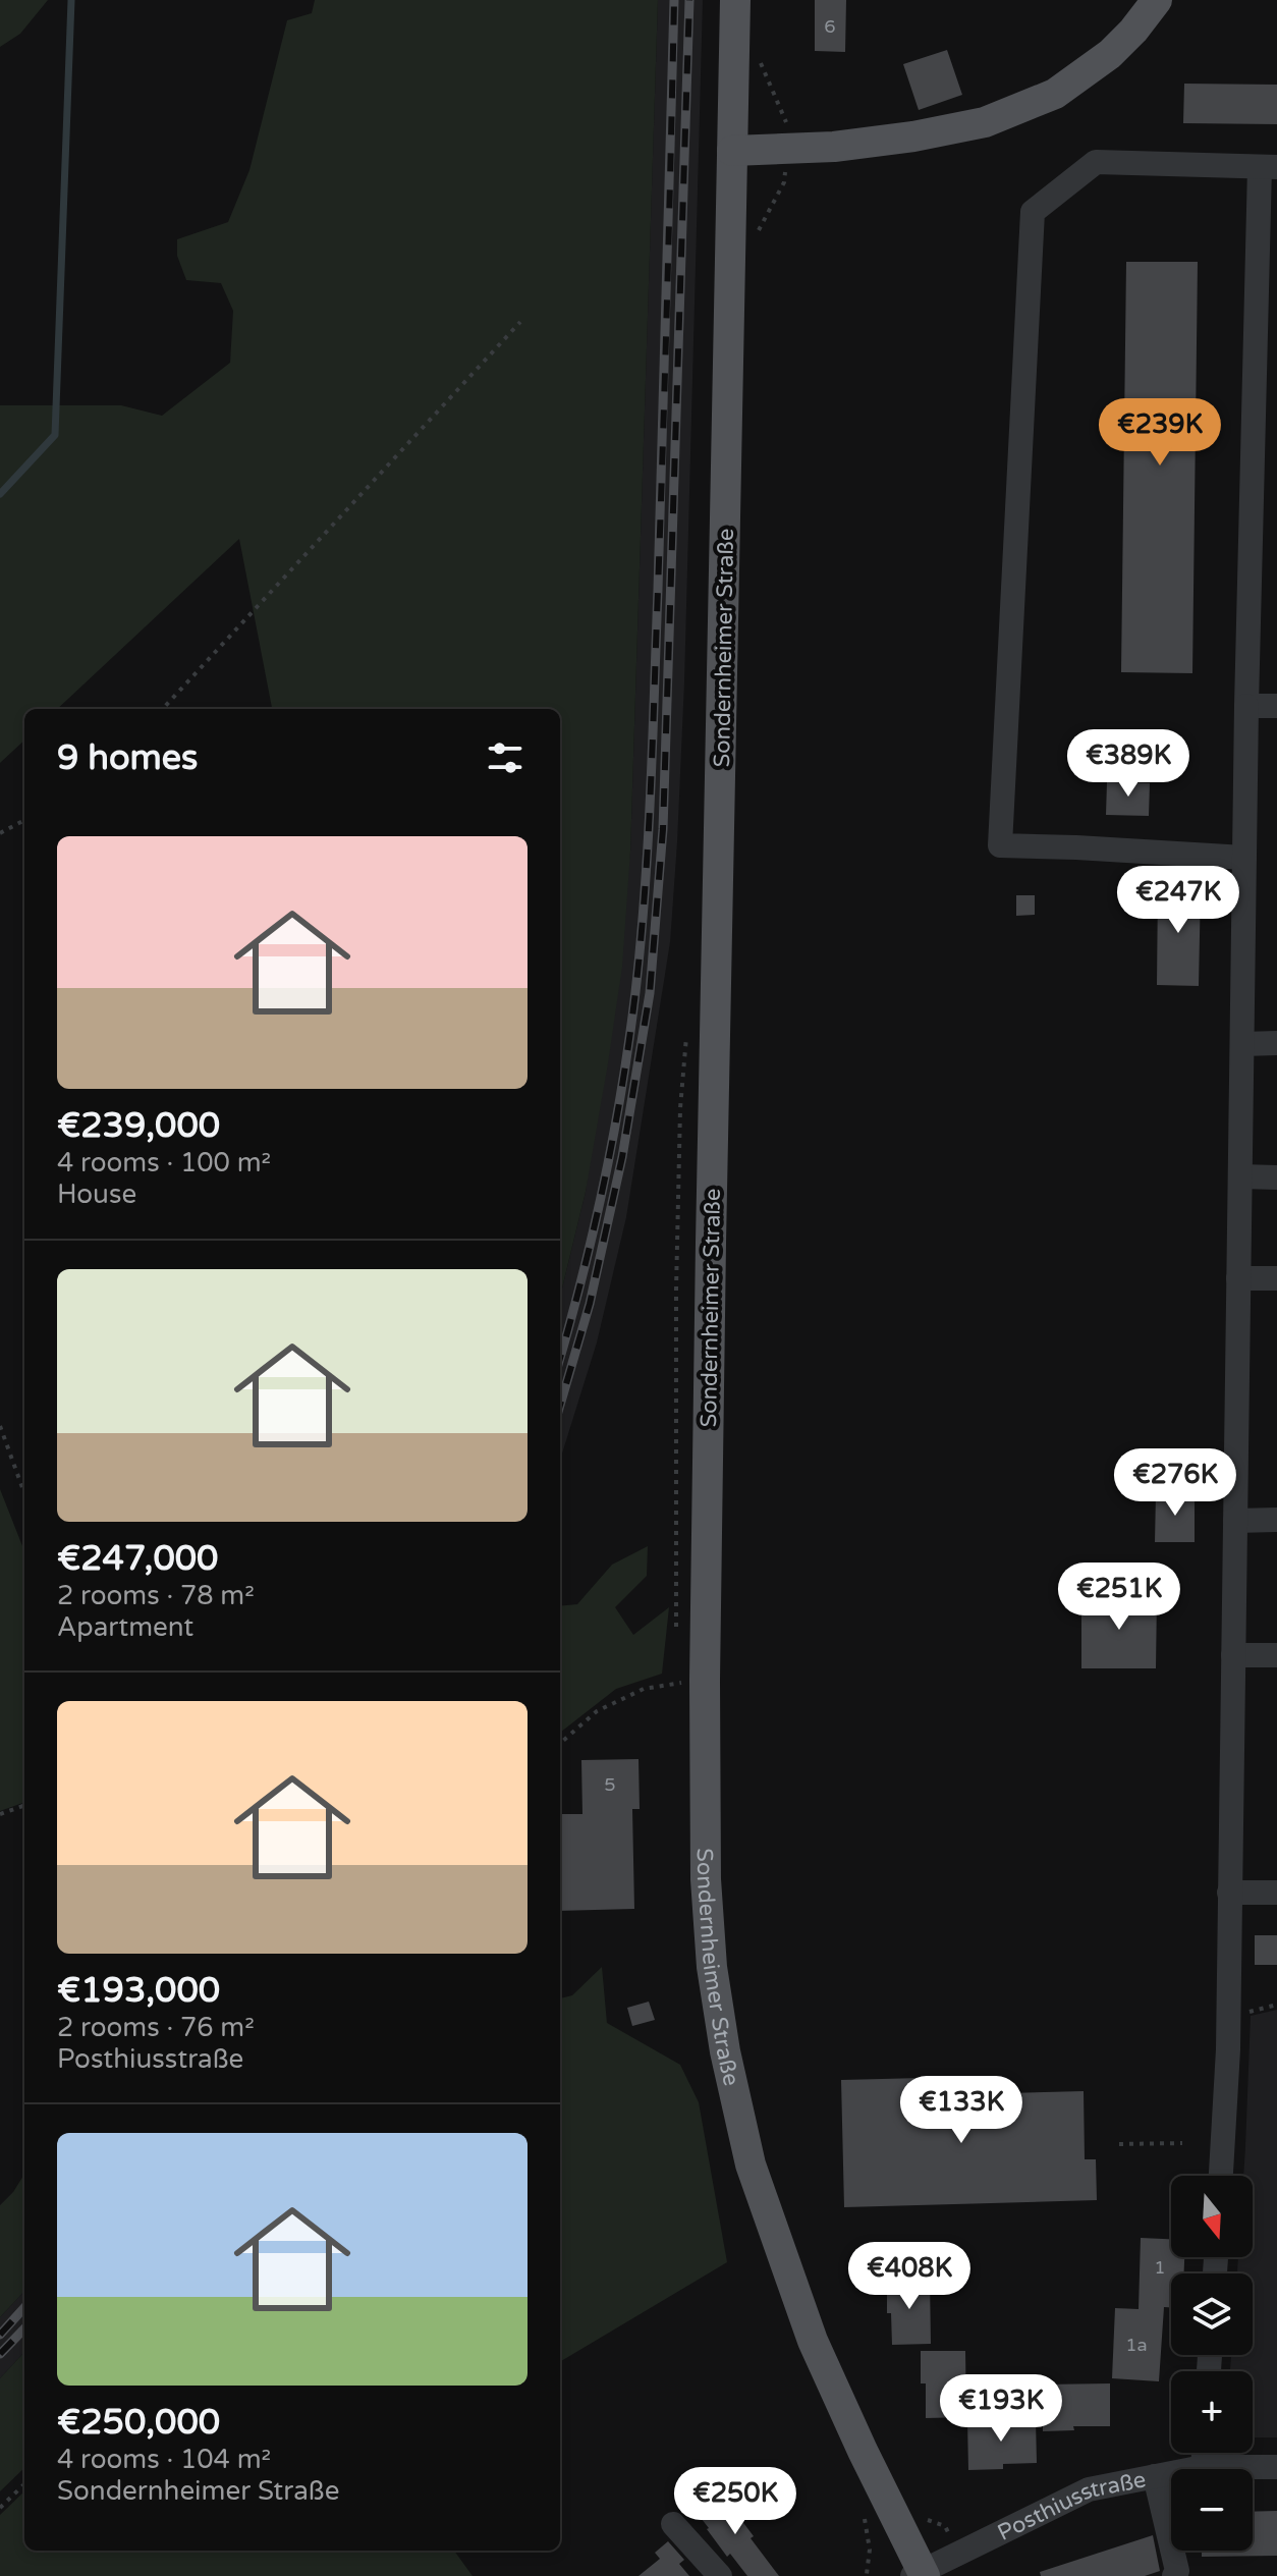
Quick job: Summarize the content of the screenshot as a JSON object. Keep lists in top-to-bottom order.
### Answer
{
  "streets": {
    "main road": ["Sondernheimer Straße"],
    "street": ["Posthiusstraße"]
  },
  "crossings": [
    ["Sondernheimer Straße", "Posthiusstraße"]
  ],
  "house_numbers": [
    "6",
    "5",
    "1",
    "1a"
  ],
  "north": "bottom",
  "page": {
    "price": [
      "€239K",
      "€389K",
      "€247K",
      "€276K",
      "€251K",
      "€133K",
      "€408K",
      "€193K",
      "€250K"
    ],
    "heading": "9 homes",
    "list": [
      {
        "name": "€239,000",
        "note": "4 rooms · 100 m² · House"
      },
      {
        "name": "€247,000",
        "note": "2 rooms · 78 m² · Apartment"
      },
      {
        "name": "€193,000",
        "note": "2 rooms · 76 m² · Posthiusstraße"
      },
      {
        "name": "€250,000",
        "note": "4 rooms · 104 m² · Sondernheimer Straße"
      }
    ],
    "map_buttons": ["+", "−"]
  }
}
